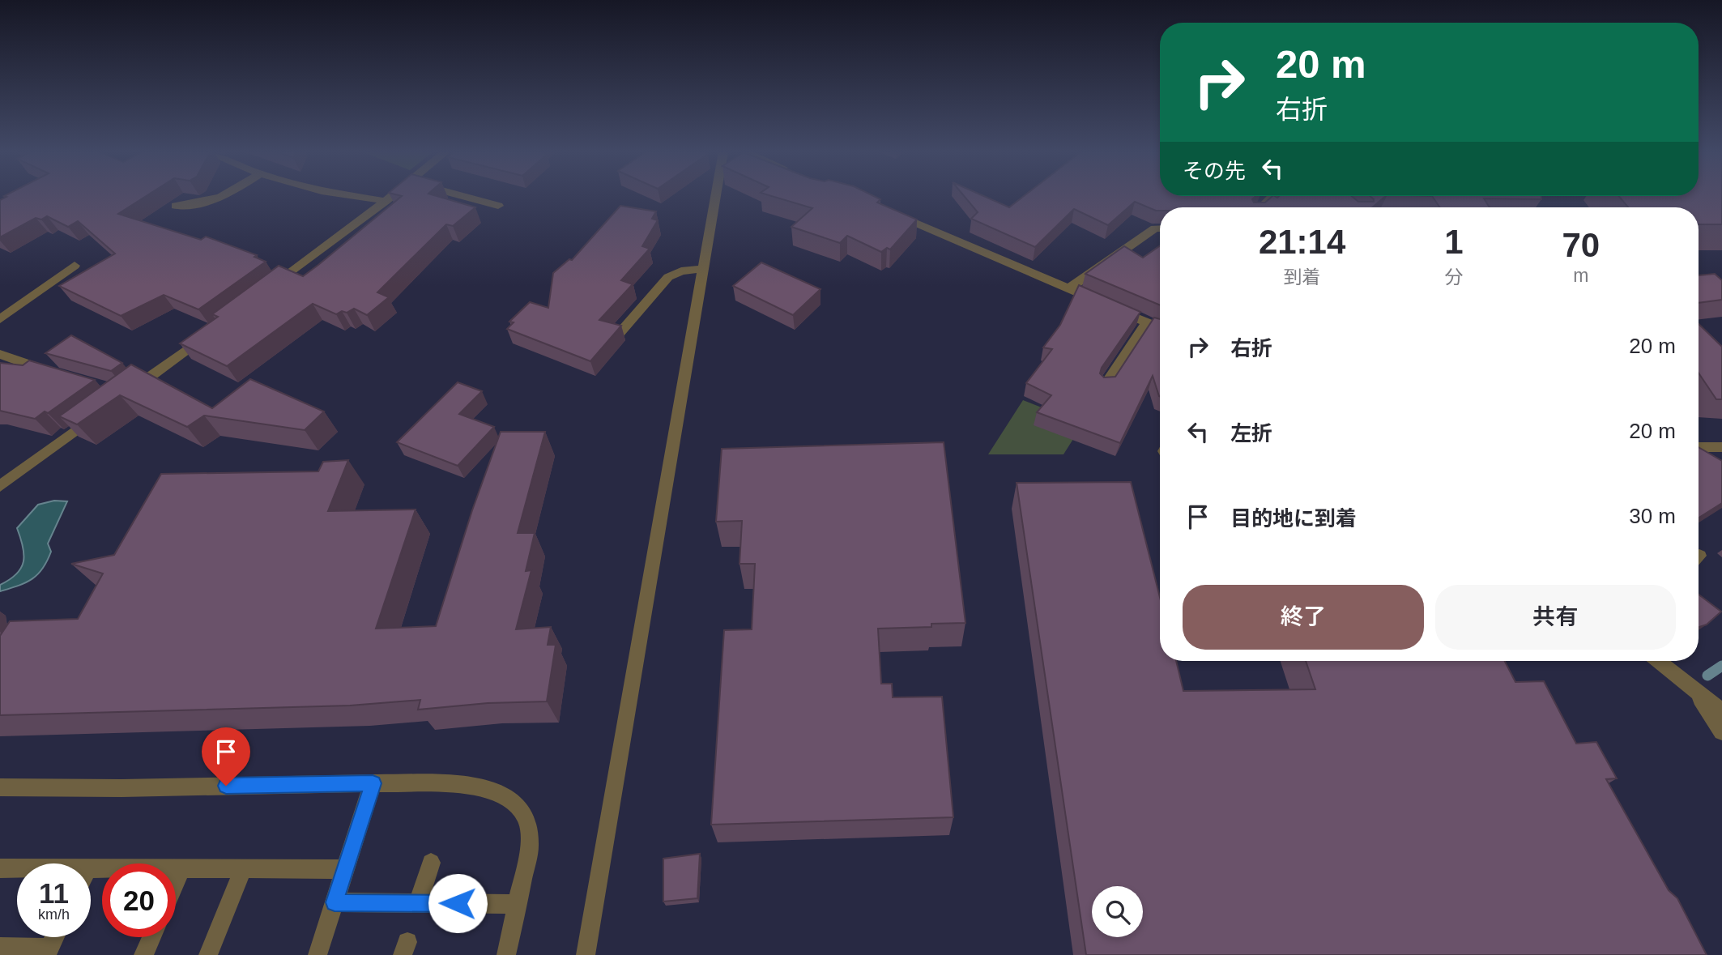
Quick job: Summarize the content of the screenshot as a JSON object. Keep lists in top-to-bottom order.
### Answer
{
  "page": {
    "turn": ["20 m", "右折"],
    "then": "その先",
    "eta": [
      "21:14",
      "到着",
      "1",
      "分",
      "70",
      "m"
    ],
    "list": [
      {
        "name": "右折",
        "value": "20 m"
      },
      {
        "name": "左折",
        "value": "20 m"
      },
      {
        "name": "目的地に到着",
        "value": "30 m"
      }
    ],
    "buttons": ["終了", "共有"],
    "speed": "11 km/h",
    "limit": "20"
  }
}
